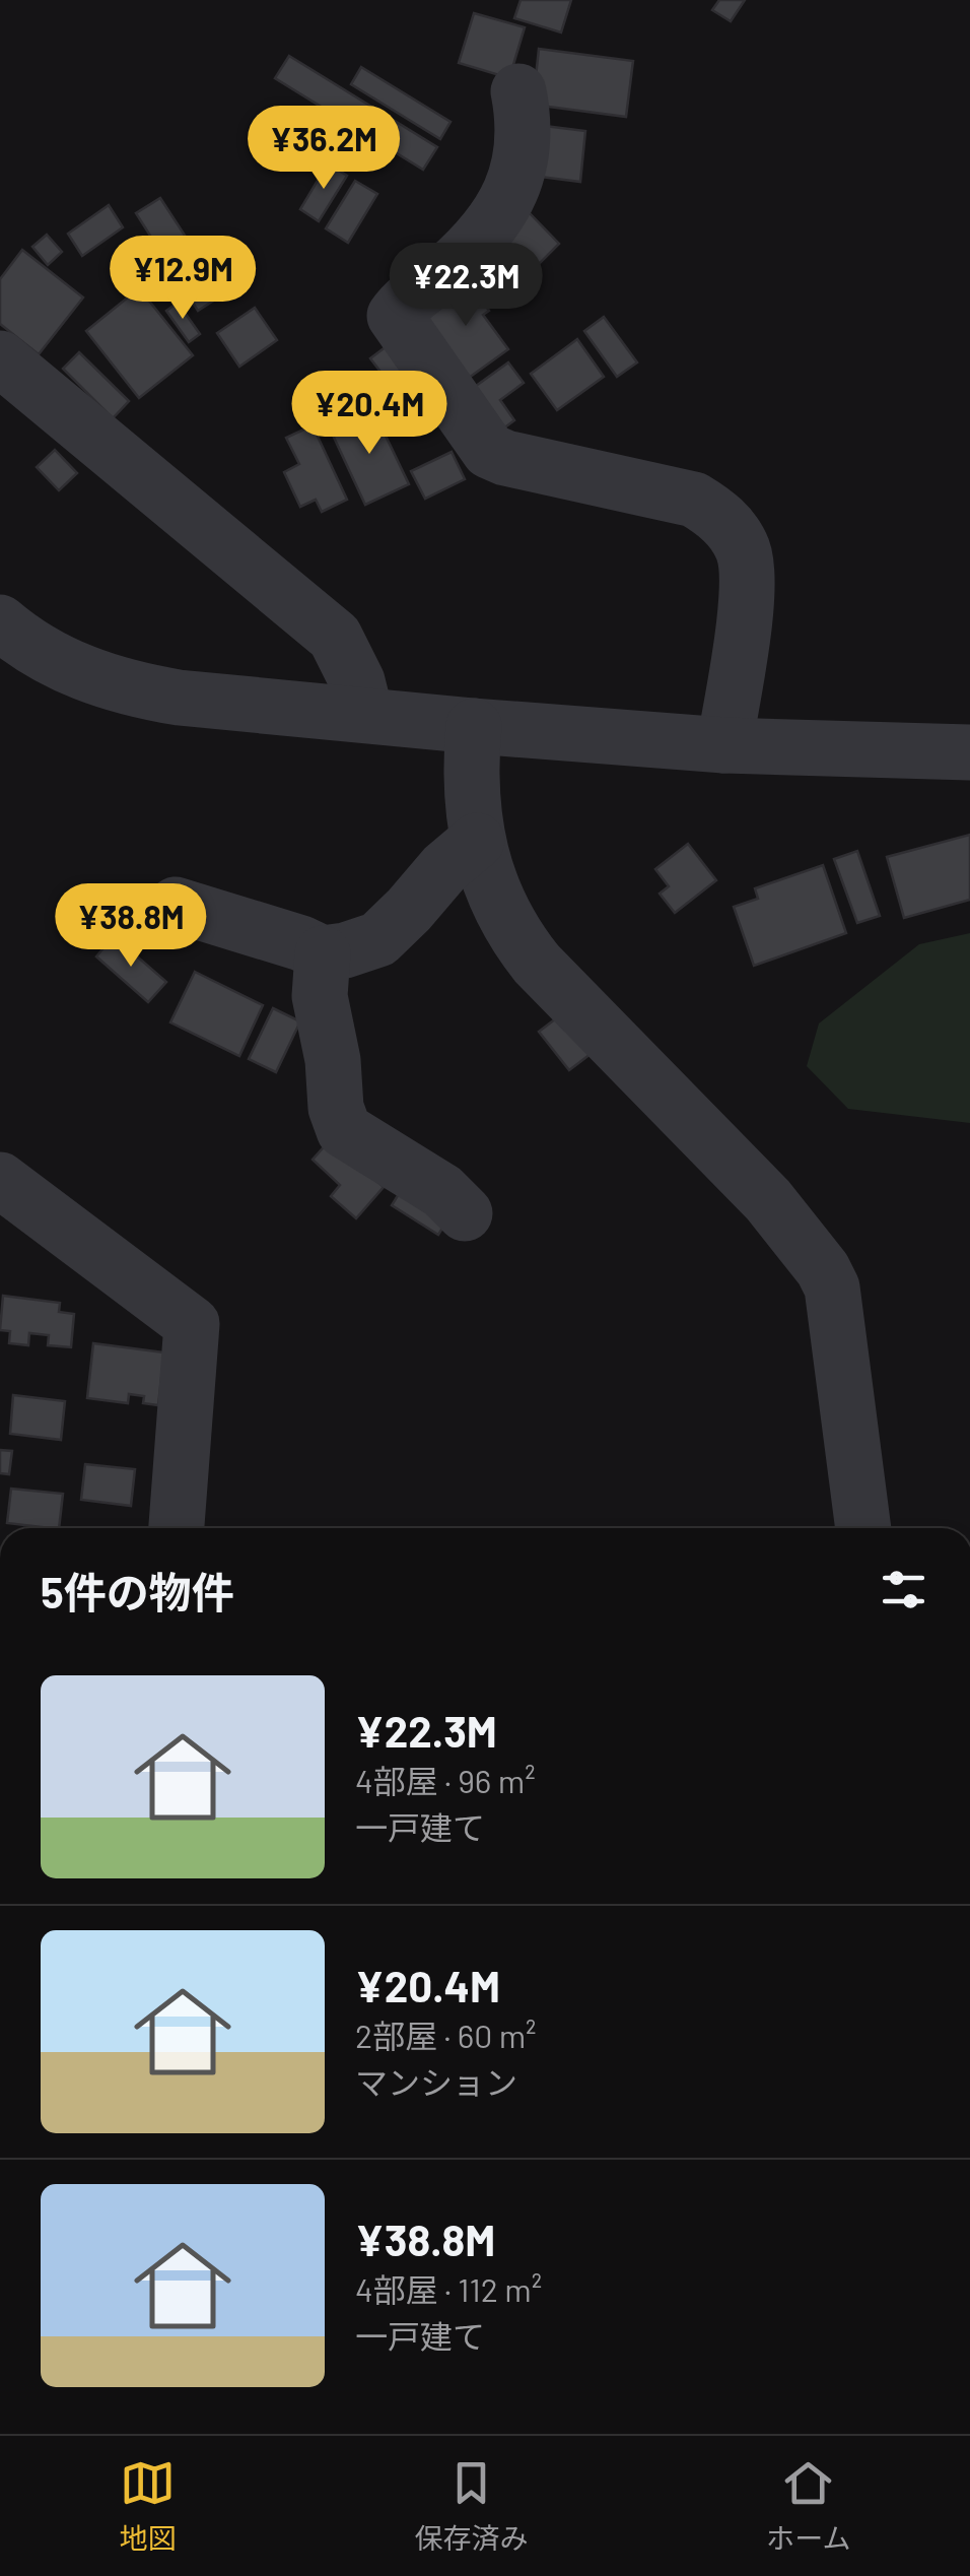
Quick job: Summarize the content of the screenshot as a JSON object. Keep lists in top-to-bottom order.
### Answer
{
  "page": {
    "price": [
      "¥36.2M",
      "¥12.9M",
      "¥22.3M",
      "¥20.4M",
      "¥38.8M"
    ],
    "heading": "5件の物件",
    "list": [
      {
        "name": "¥22.3M",
        "note": "4部屋 · 96 m² · 一戸建て"
      },
      {
        "name": "¥20.4M",
        "note": "2部屋 · 60 m² · マンション"
      },
      {
        "name": "¥38.8M",
        "note": "4部屋 · 112 m² · 一戸建て"
      }
    ],
    "tabs": ["地図", "保存済み", "ホーム"]
  }
}
